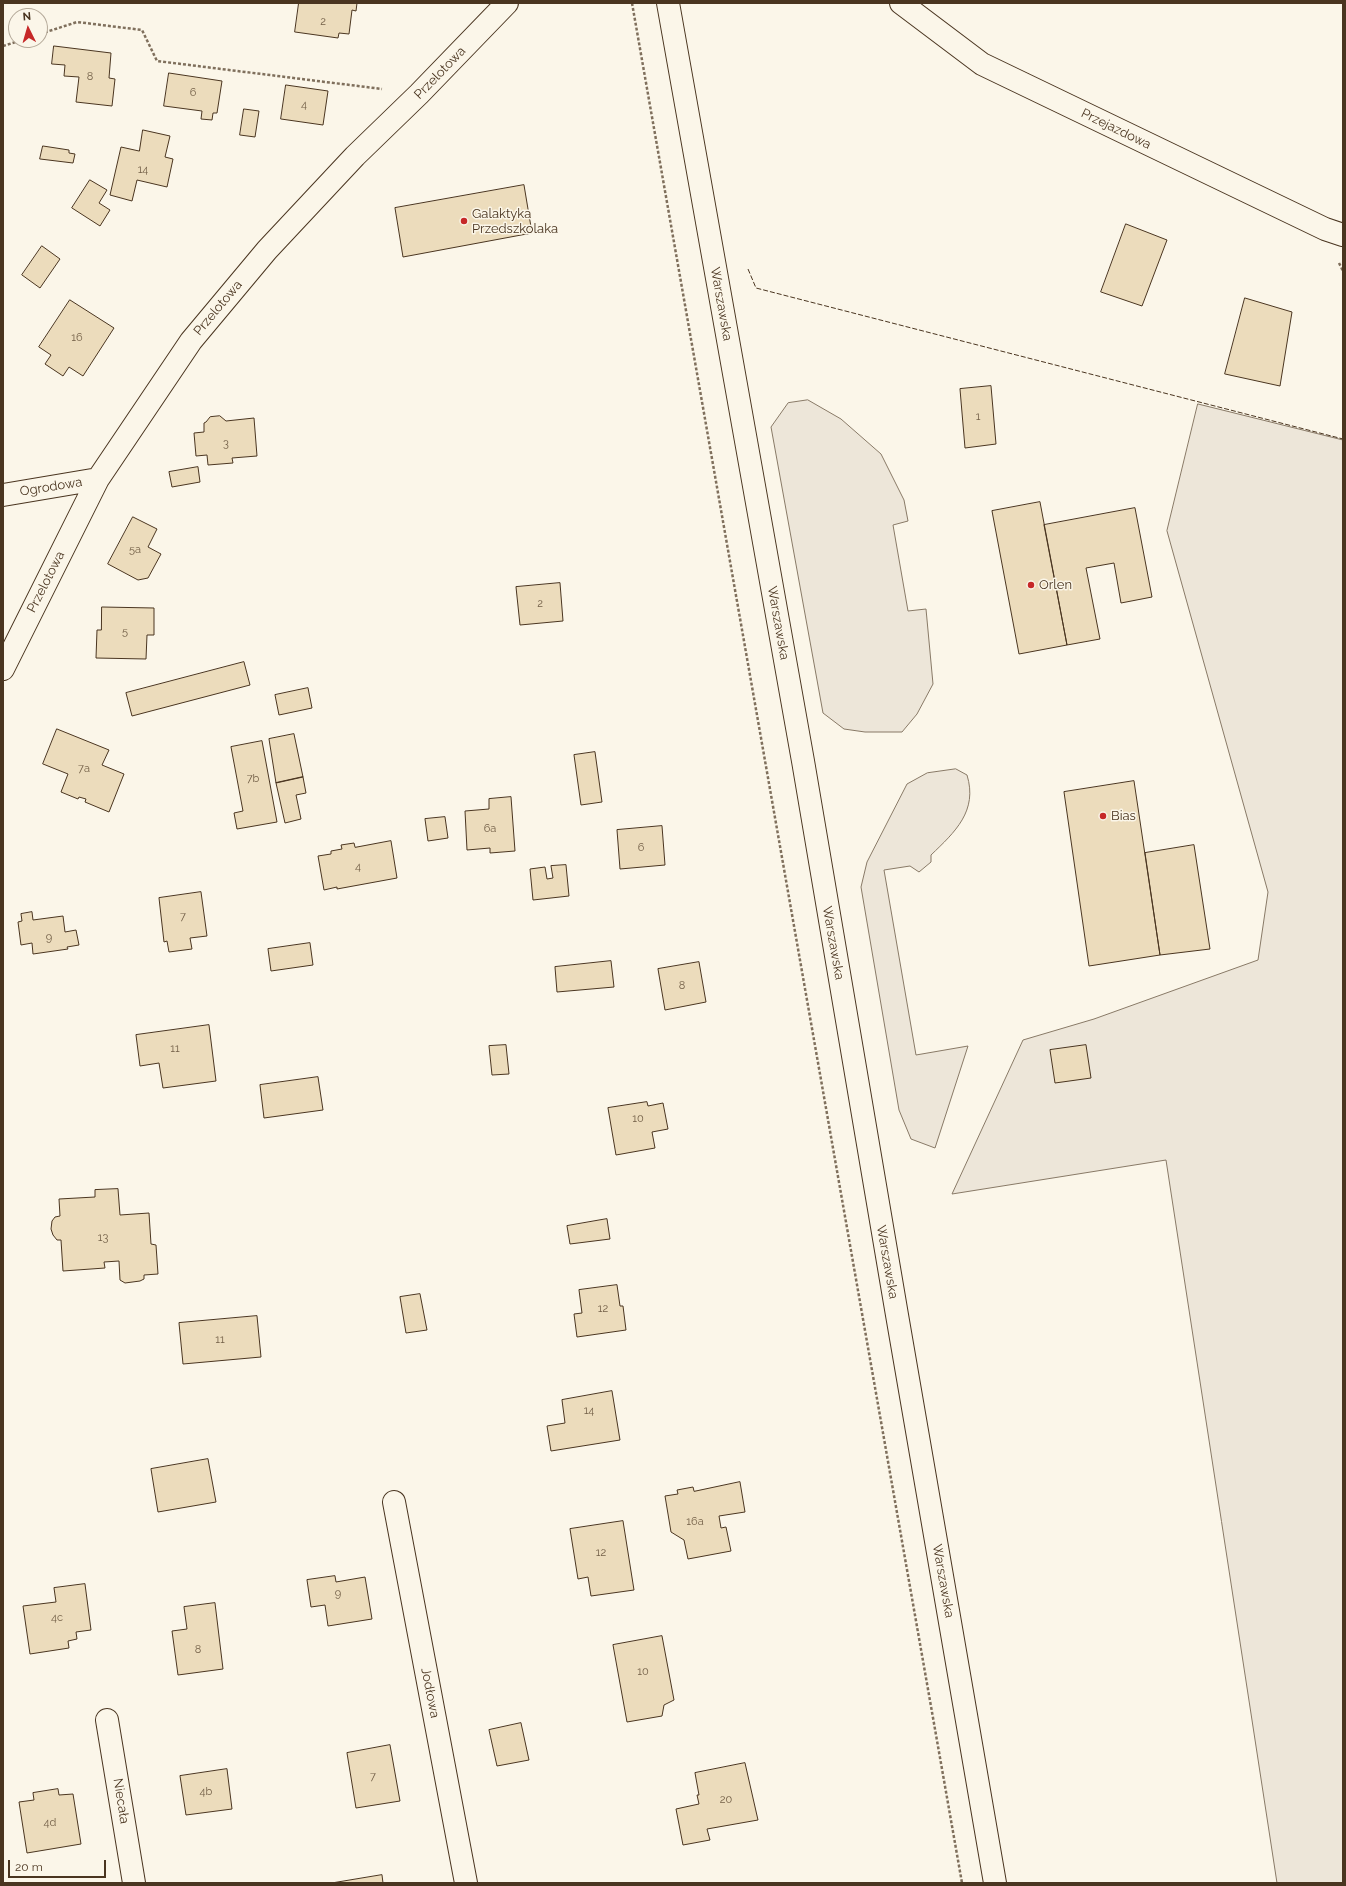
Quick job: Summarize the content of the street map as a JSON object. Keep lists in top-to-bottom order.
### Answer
{
  "streets": {
    "street": [
      "Przelotowa",
      "Przejazdowa",
      "Warszawska",
      "Ogrodowa",
      "Jodłowa",
      "Niecała"
    ]
  },
  "crossings": [
    ["Przelotowa", "Ogrodowa"]
  ],
  "places": ["Galaktyka Przedszkolaka", "Orlen", "Bias"],
  "house_numbers": [
    "2",
    "8",
    "6",
    "4",
    "14",
    "16",
    "1",
    "3",
    "5a",
    "2",
    "5",
    "7a",
    "7b",
    "6a",
    "6",
    "4",
    "7",
    "9",
    "8",
    "11",
    "10",
    "13",
    "12",
    "11",
    "14",
    "16a",
    "12",
    "9",
    "4c",
    "8",
    "10",
    "7",
    "4b",
    "20",
    "4d"
  ],
  "scale_bar": "20 m",
  "north": "top"
}
